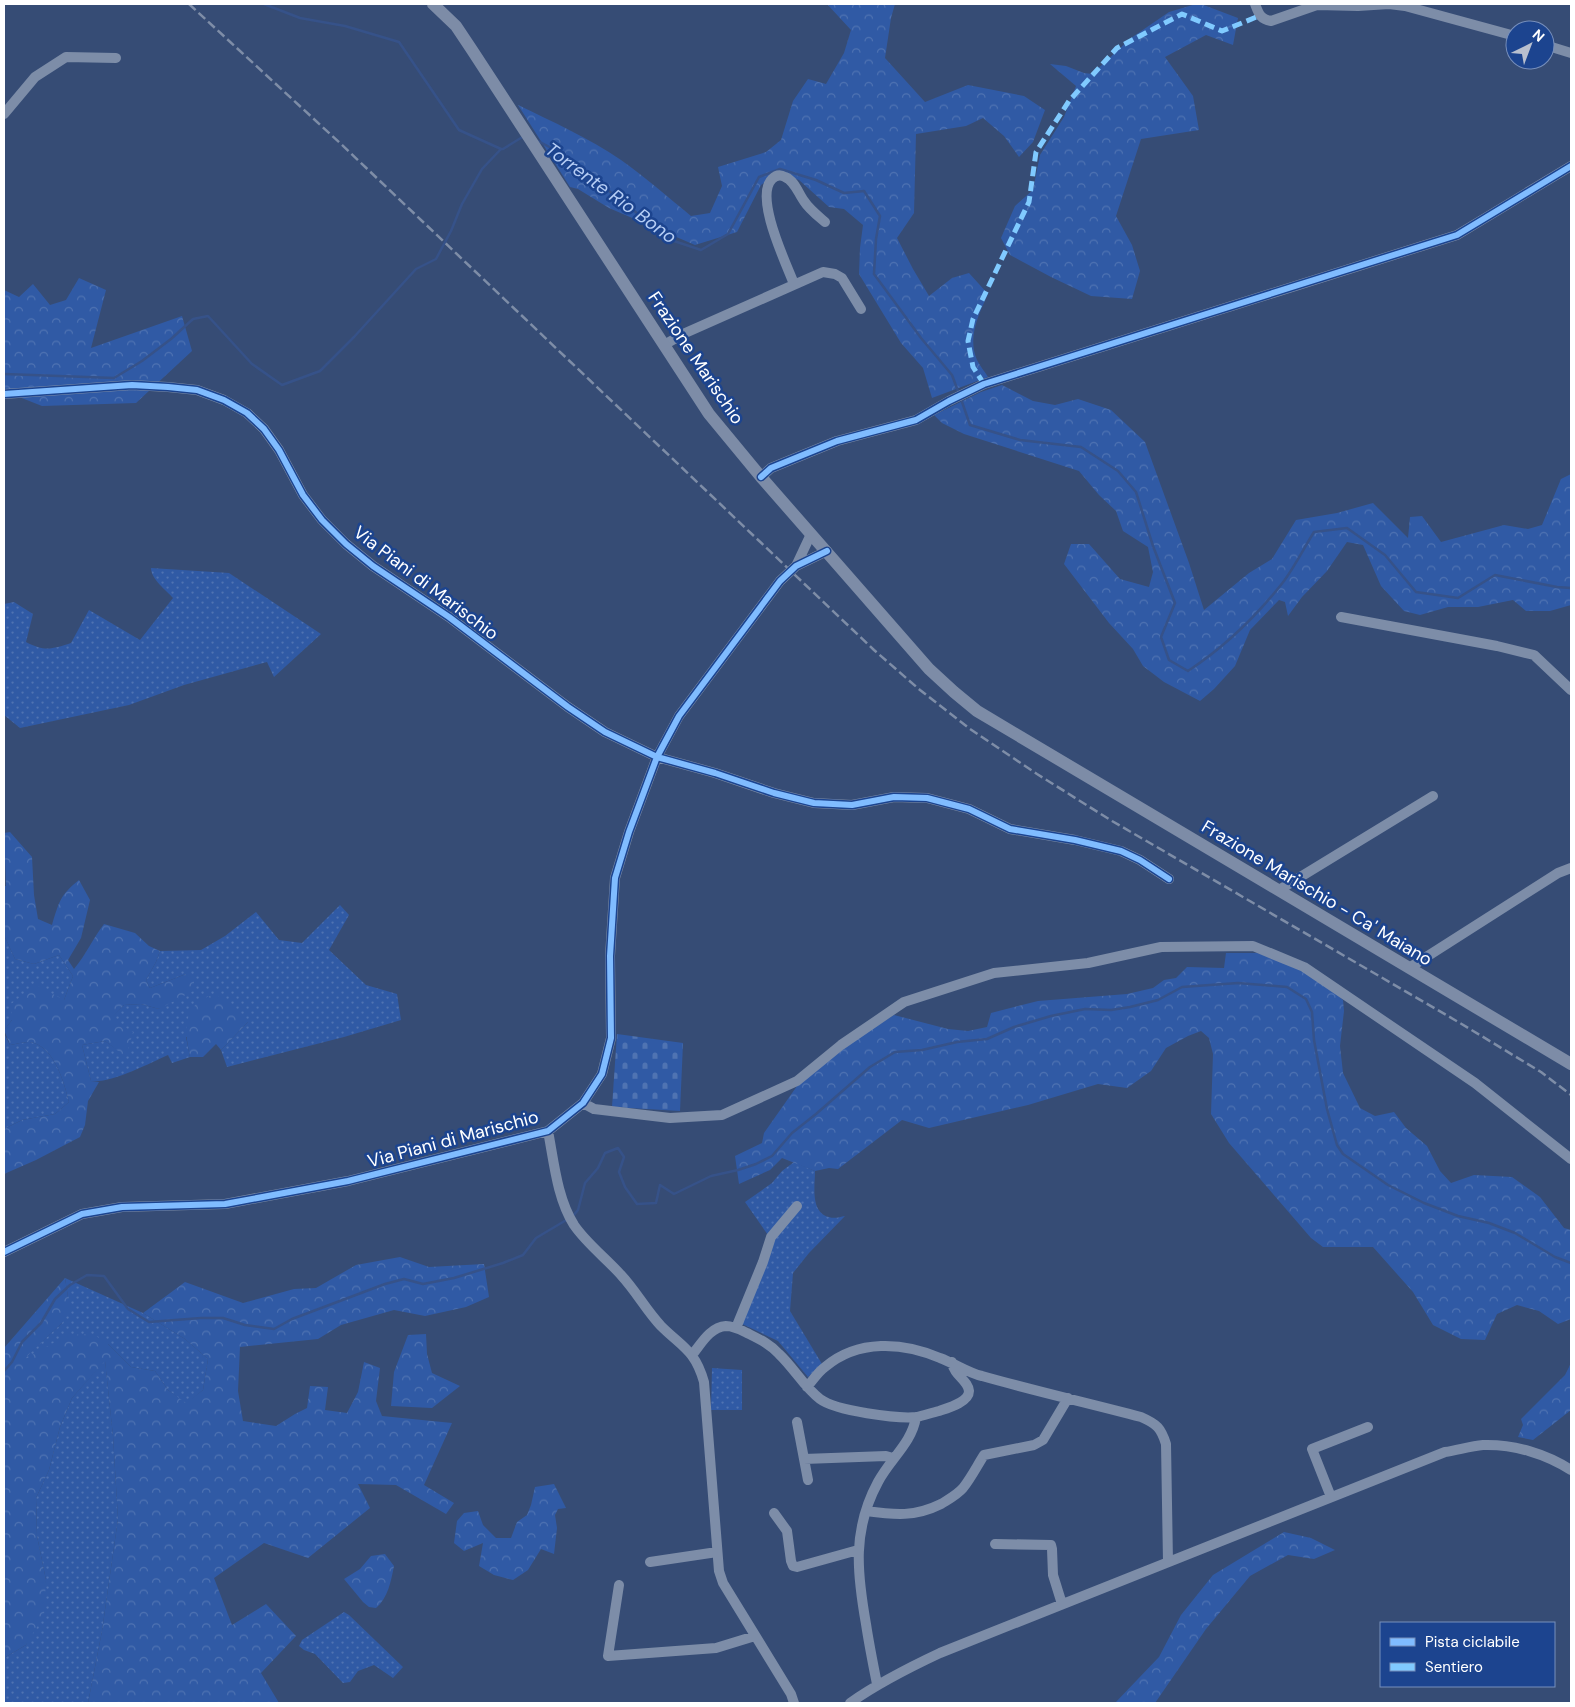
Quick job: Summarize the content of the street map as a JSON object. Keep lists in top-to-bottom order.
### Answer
{
  "streets": {
    "main road": ["Frazione Marischio", "Frazione Marischio - Ca' Maiano"],
    "street": ["Via Piani di Marischio"]
  },
  "crossings": [
    ["Frazione Marischio", "Frazione Marischio - Ca' Maiano"]
  ],
  "water": ["Torrente Rio Bono"],
  "legend": ["Pista ciclabile", "Sentiero"],
  "north": "top right"
}
